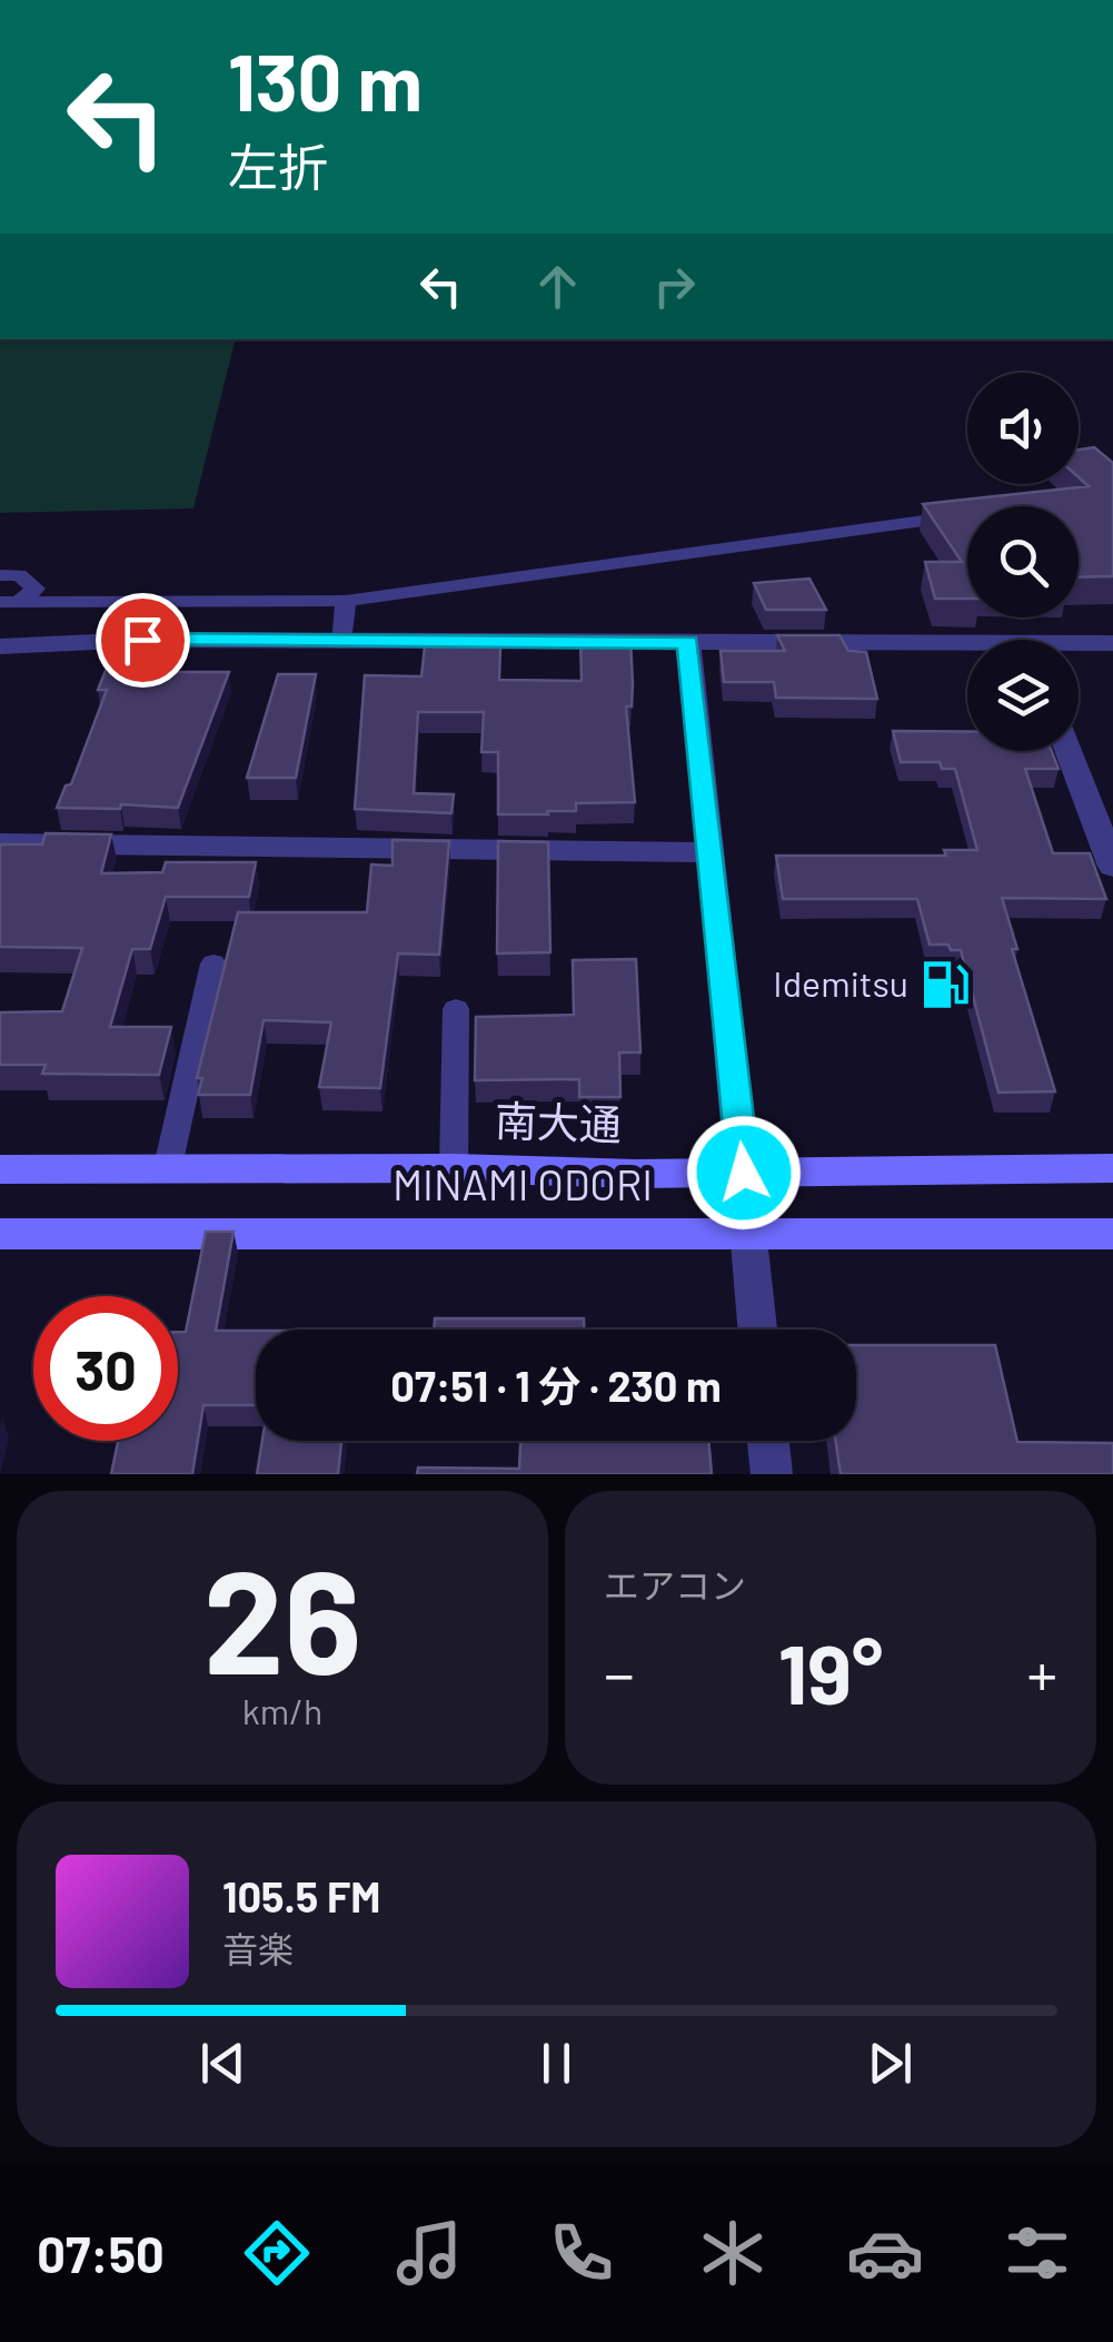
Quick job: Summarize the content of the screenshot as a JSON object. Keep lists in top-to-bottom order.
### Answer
{
  "streets": {
    "street": ["南大通", "MINAMI ODORI"]
  },
  "places": {
    "fuel station": ["Idemitsu"]
  },
  "page": {
    "turn": ["130 m", "左折"],
    "limit": "30",
    "trip": "07:51 · 1 分 · 230 m",
    "tile": [
      ["26", "km/h"],
      "エアコン"
    ],
    "heat": ["−", "19°", "+"],
    "song": ["105.5 FM", "音楽"],
    "tabs": "07:50"
  }
}
